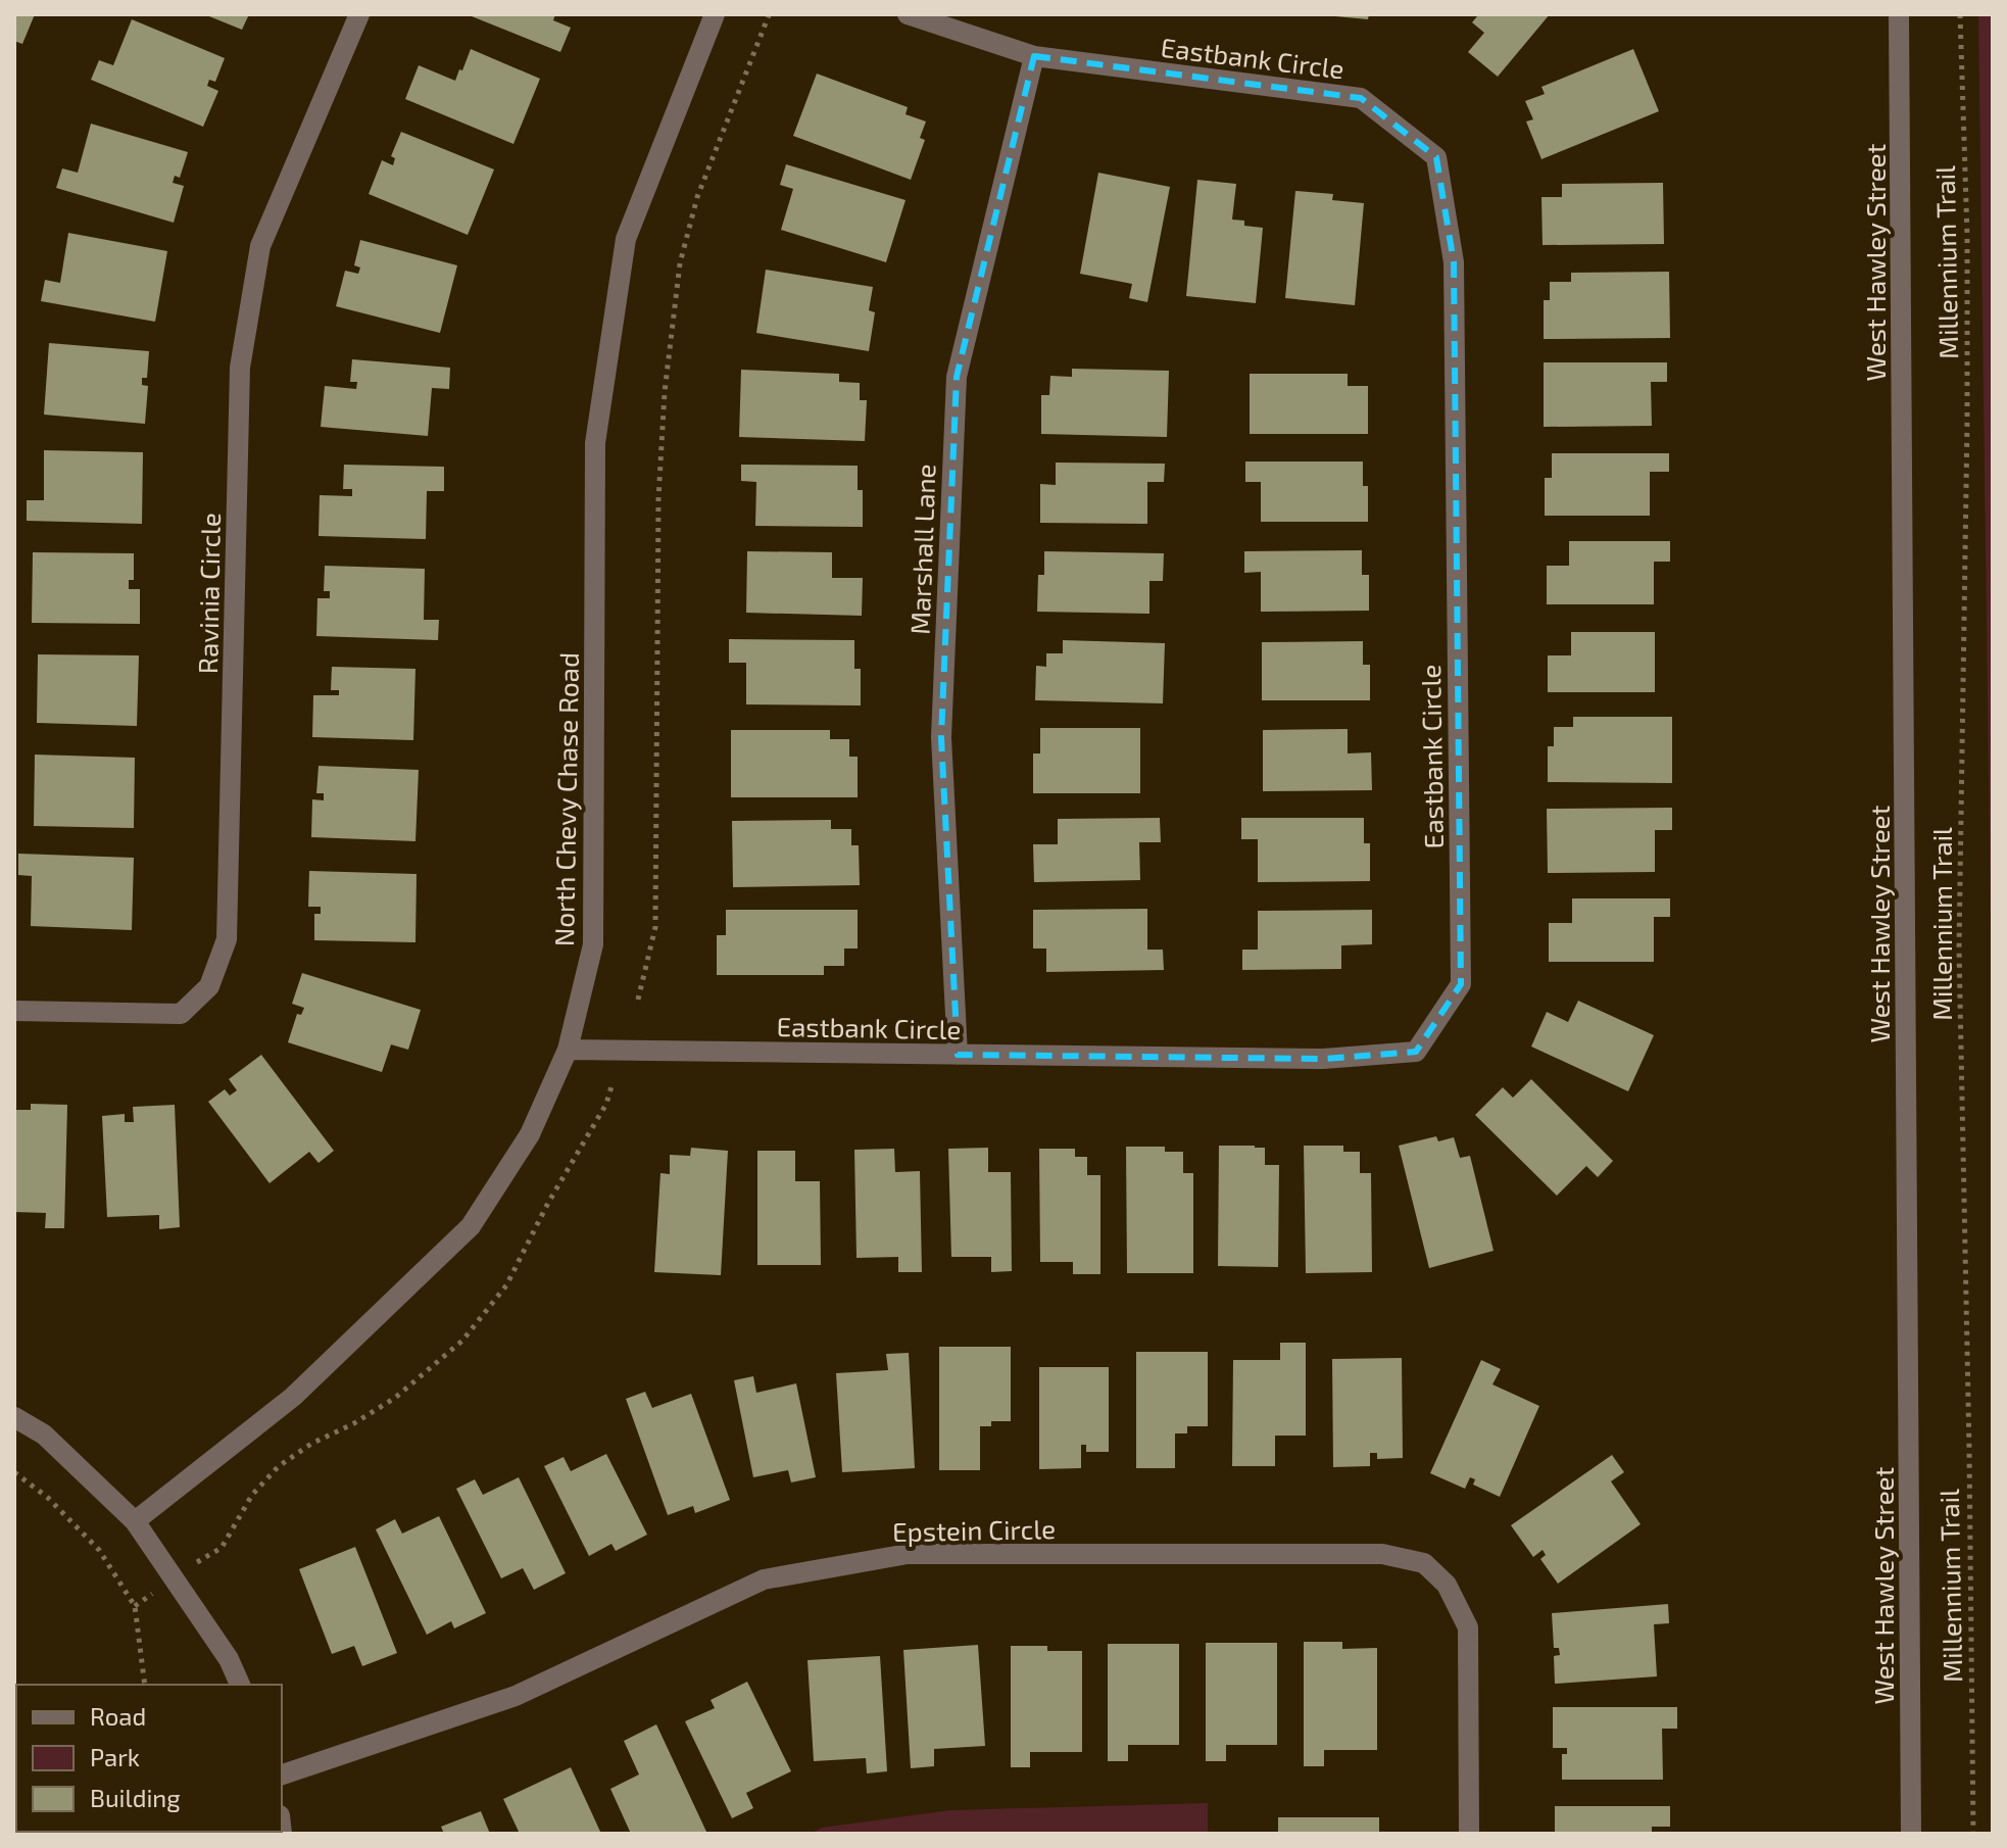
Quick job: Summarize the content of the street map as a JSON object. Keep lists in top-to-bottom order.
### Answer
{
  "streets": {
    "street": [
      "Eastbank Circle",
      "West Hawley Street",
      "Marshall Lane",
      "Ravinia Circle",
      "North Chevy Chase Road",
      "Epstein Circle"
    ],
    "path": ["Millennium Trail"]
  },
  "crossings": [
    ["Eastbank Circle", "Marshall Lane"],
    ["Eastbank Circle", "North Chevy Chase Road"]
  ],
  "legend": ["Road", "Park", "Building"]
}
